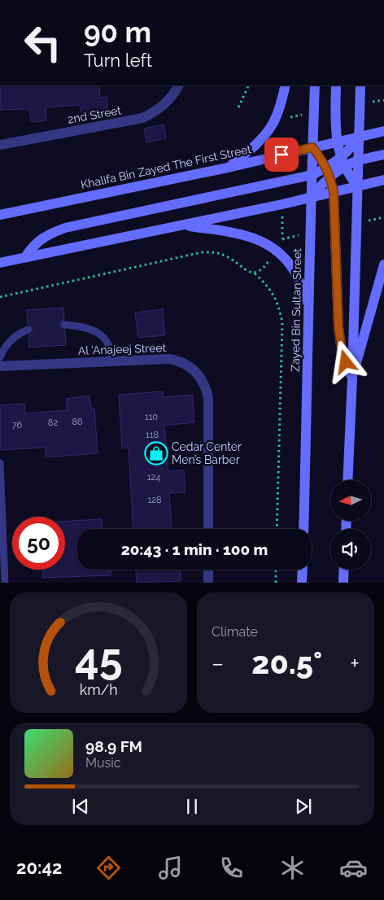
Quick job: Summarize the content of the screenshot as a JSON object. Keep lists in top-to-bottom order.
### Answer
{
  "streets": {
    "main road": ["Khalifa Bin Zayed The First Street", "Zayed Bin Sultan Street"],
    "street": ["2nd Street", "Al 'Anajeej Street"]
  },
  "crossings": [
    ["Khalifa Bin Zayed The First Street", "Zayed Bin Sultan Street"]
  ],
  "places": {
    "shop": ["Cedar Center Men’s Barber"]
  },
  "house_numbers": [
    "110",
    "86",
    "82",
    "76",
    "118",
    "124",
    "128"
  ],
  "north": "left",
  "page": {
    "turn": ["90 m", "Turn left"],
    "limit": "50",
    "trip": "20:43 · 1 min · 100 m",
    "tile": "Climate",
    "heat": ["−", "20.5°", "+"],
    "song": ["98.9 FM", "Music"],
    "tabs": "20:42",
    "gauge": ["45", "km/h"]
  }
}
